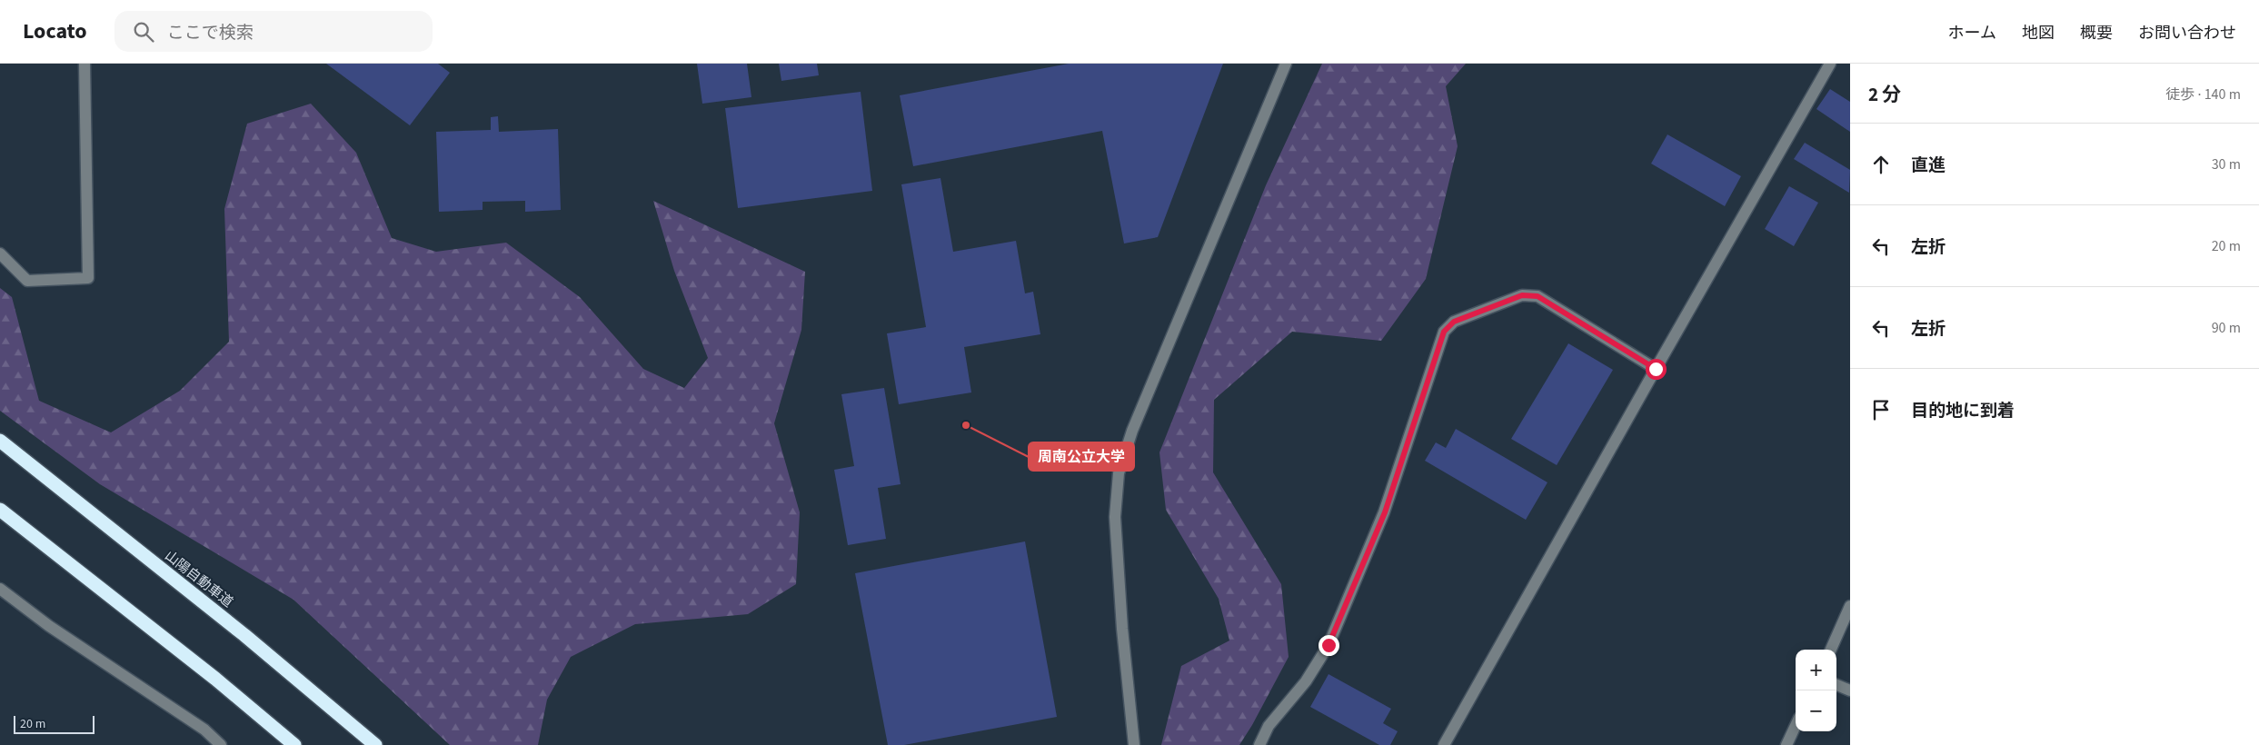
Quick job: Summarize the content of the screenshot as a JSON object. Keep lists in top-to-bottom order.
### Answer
{
  "streets": {
    "highway": ["山陽自動車道"]
  },
  "places": ["周南公立大学"],
  "scale_bar": "20 m",
  "page": {
    "header": "Locato",
    "search": "ここで検索",
    "nav": [
      "ホーム",
      "地図",
      "概要",
      "お問い合わせ"
    ],
    "heading": ["2 分", "徒歩 · 140 m"],
    "list": [
      ["直進", "30 m"],
      ["左折", "20 m"],
      ["左折", "90 m"],
      "目的地に到着"
    ],
    "map_buttons": ["+", "−"],
    "scale": "20 m"
  }
}
